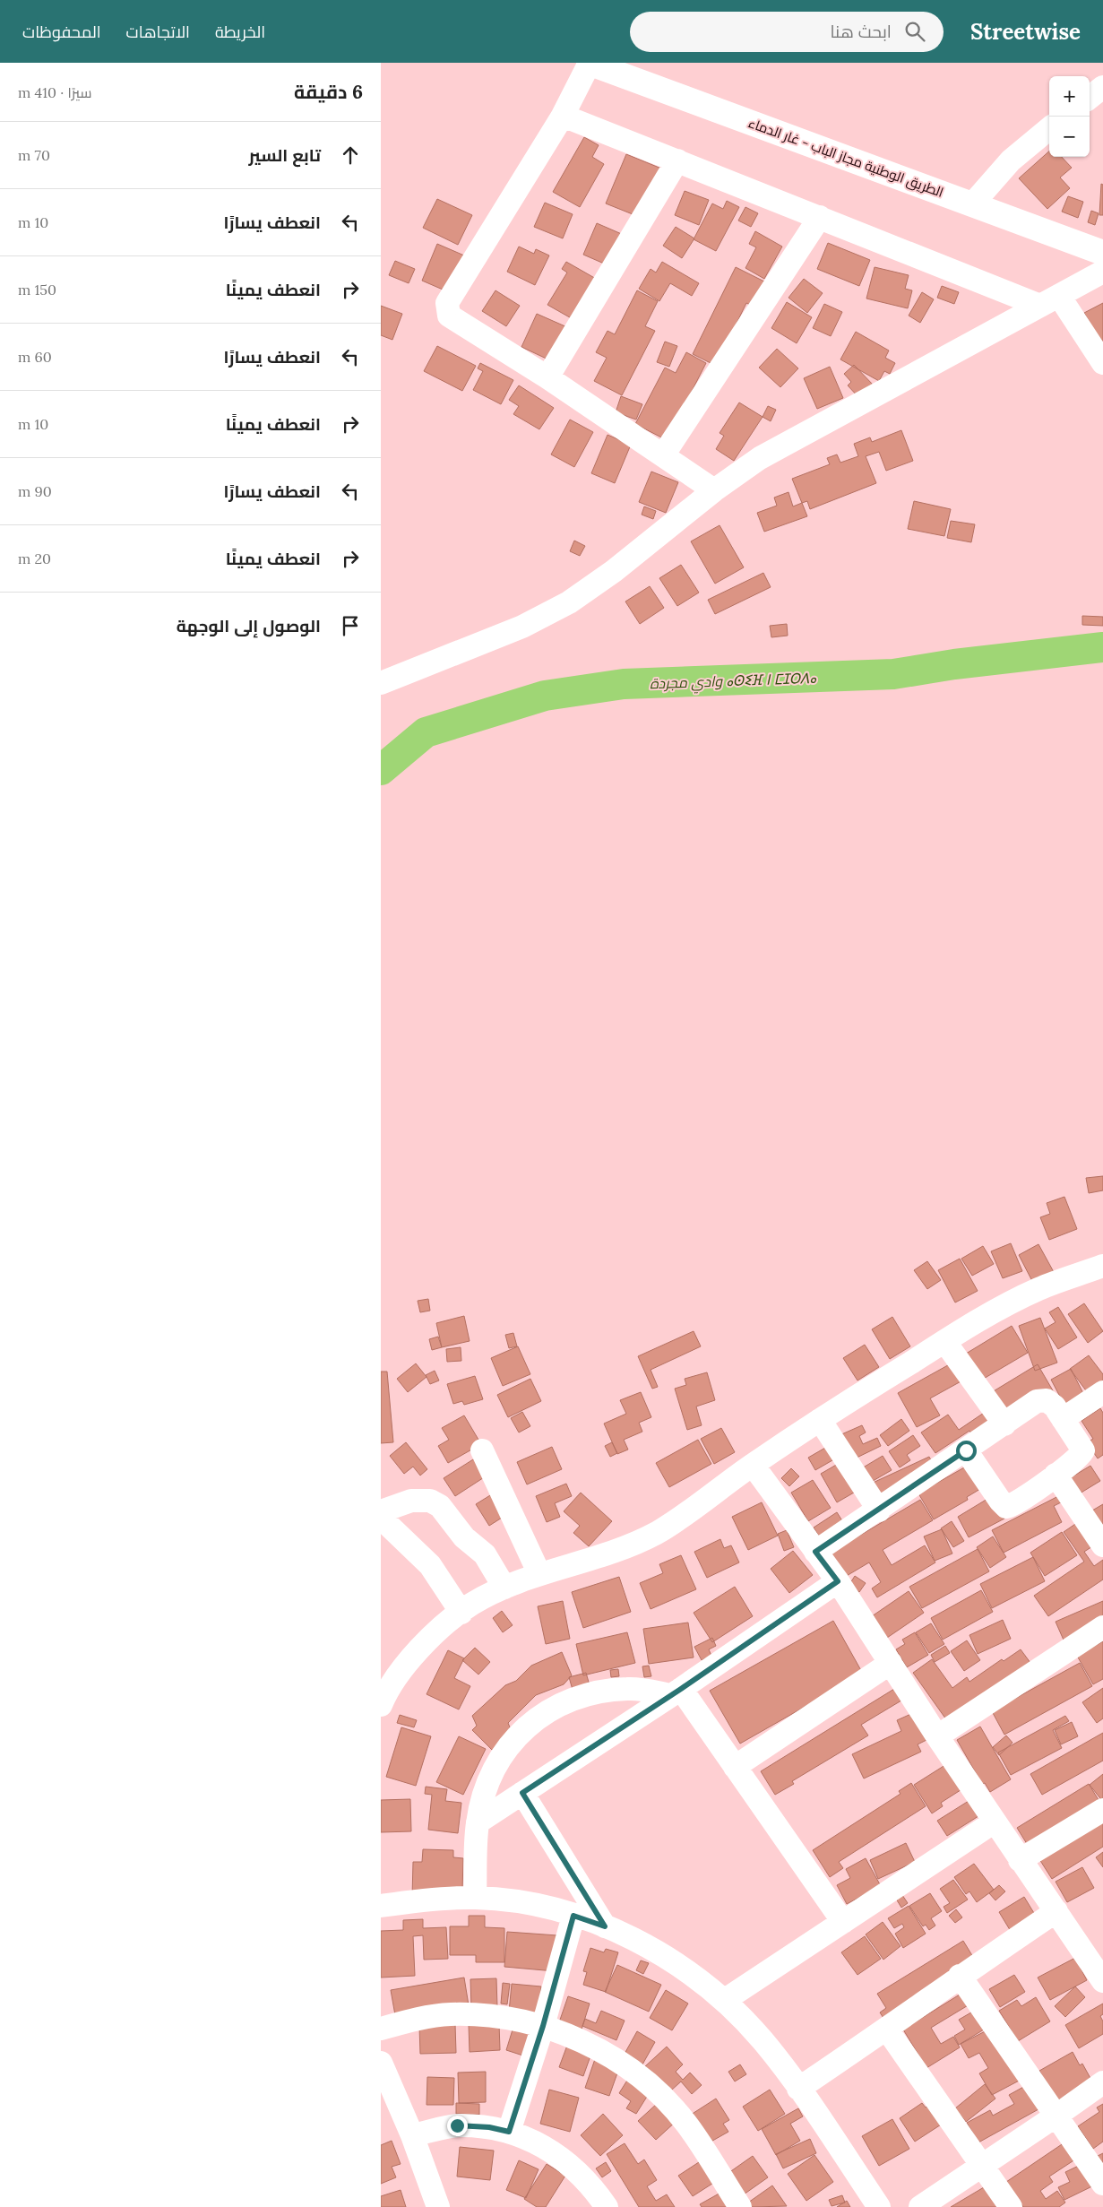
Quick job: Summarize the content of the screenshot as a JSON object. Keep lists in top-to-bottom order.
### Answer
{
  "streets": {
    "main road": ["الطريق الوطنية مجاز الباب - غار الدماء"]
  },
  "water": ["وادي مجردة ⴰⵙⵉⴼ ⵏ ⵎⵊⵔⴷⴰ"],
  "page": {
    "header": "Streetwise",
    "search": "ابحث هنا",
    "nav": ["الخريطة", "الاتجاهات", "المحفوظات"],
    "heading": ["6 دقيقة", "سيرًا · 410 m"],
    "map_buttons": ["+", "−"],
    "list": [
      ["تابع السير", "70 m"],
      ["انعطف يسارًا", "10 m"],
      ["انعطف يمينًا", "150 m"],
      ["انعطف يسارًا", "60 m"],
      ["انعطف يمينًا", "10 m"],
      ["انعطف يسارًا", "90 m"],
      ["انعطف يمينًا", "20 m"],
      "الوصول إلى الوجهة"
    ]
  }
}
